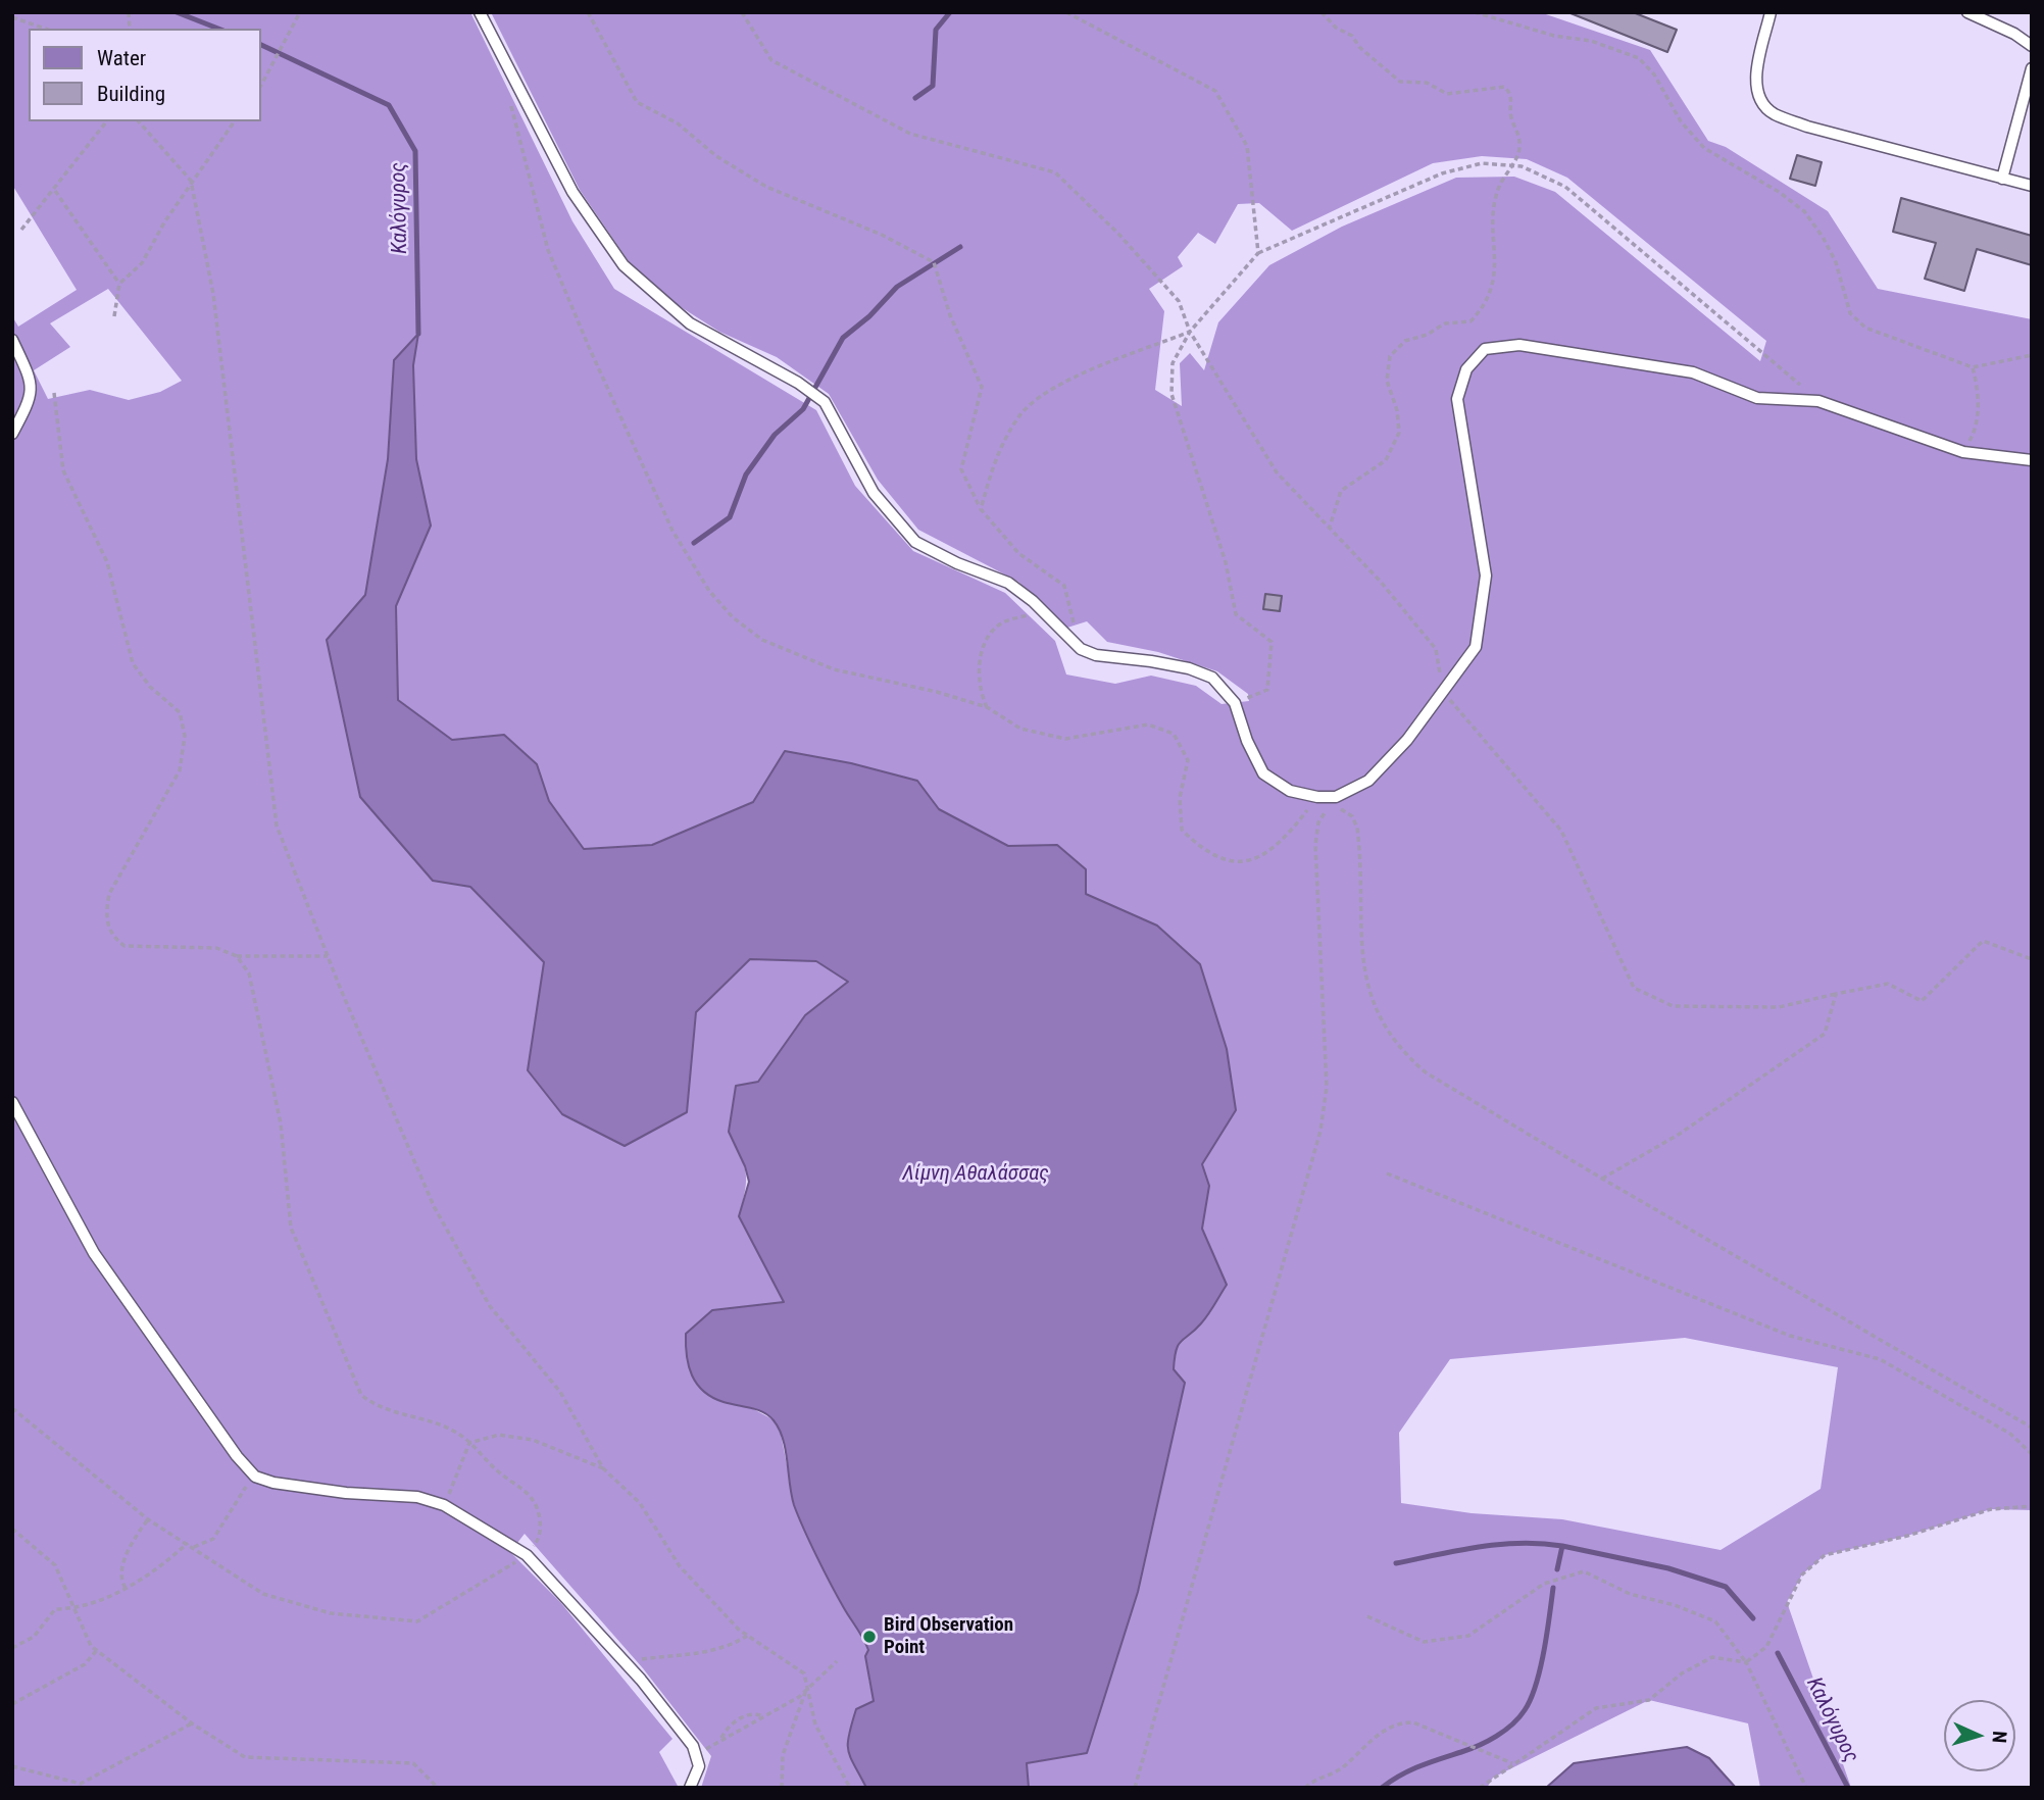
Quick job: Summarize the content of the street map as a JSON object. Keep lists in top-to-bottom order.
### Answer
{
  "water": ["Καλόγυρος", "Λίμνη Αθαλάσσας"],
  "places": ["Bird Observation Point"],
  "legend": ["Water", "Building"],
  "north": "right"
}
